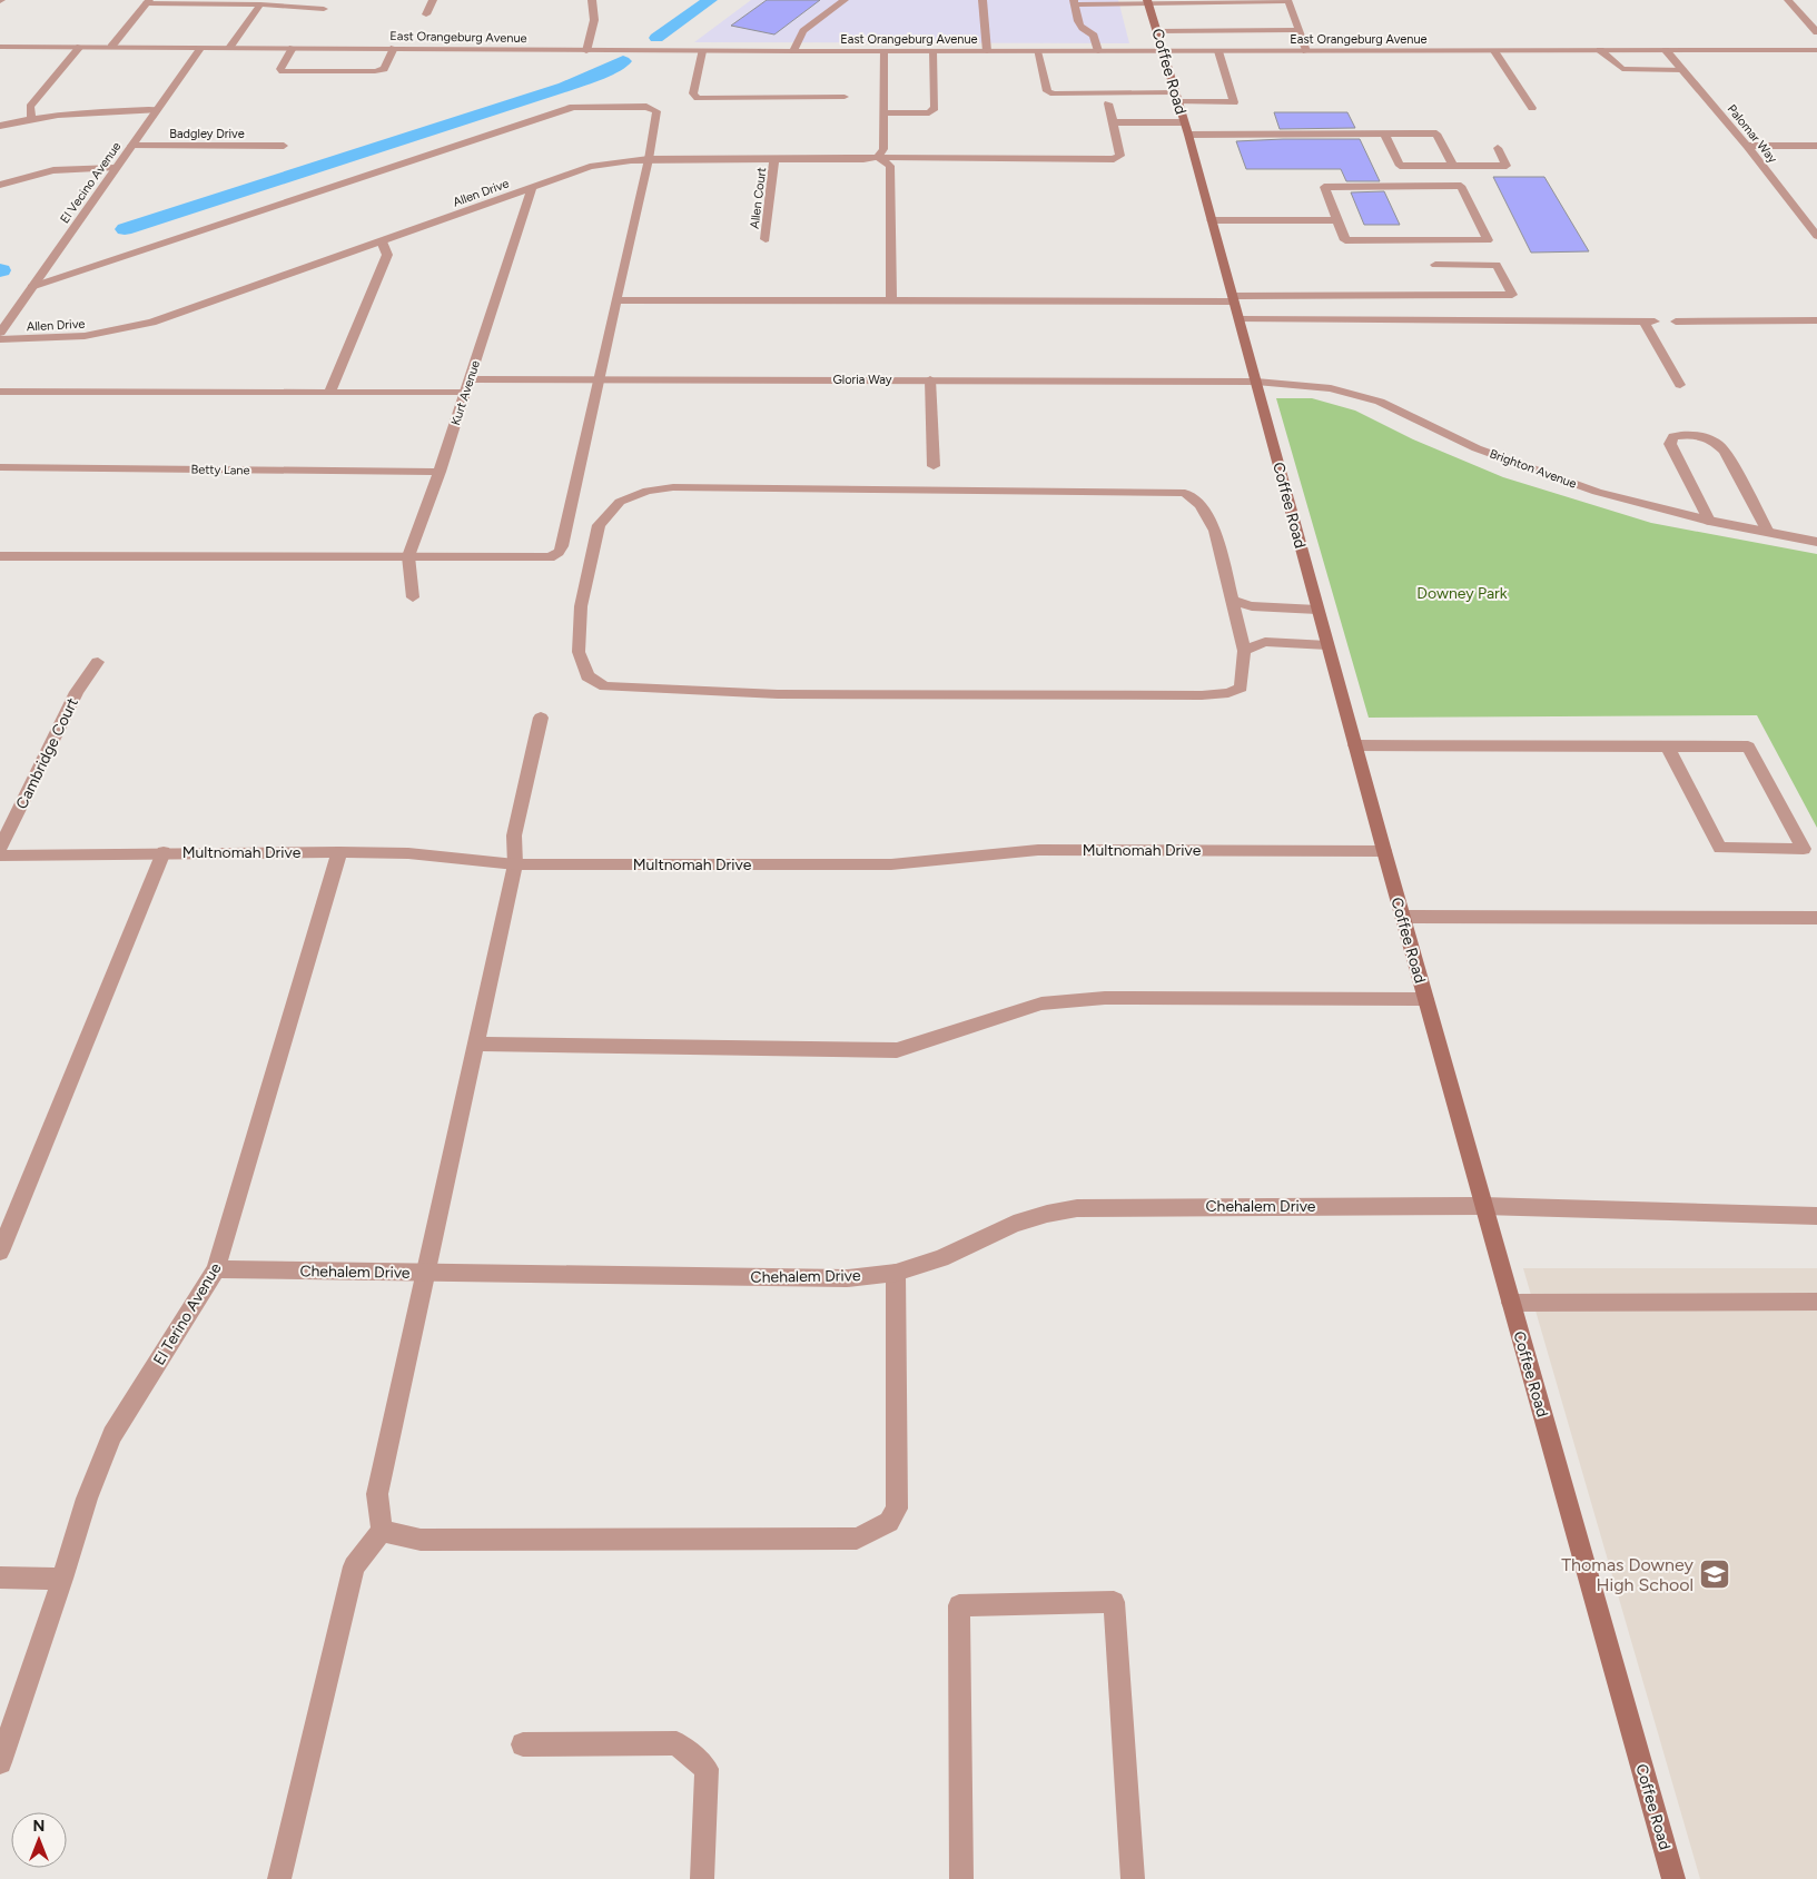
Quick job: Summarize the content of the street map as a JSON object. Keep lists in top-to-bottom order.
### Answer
{
  "streets": {
    "main road": ["Coffee Road"],
    "street": [
      "East Orangeburg Avenue",
      "Badgley Drive",
      "Palomar Way",
      "El Vecino Avenue",
      "Allen Drive",
      "Allen Court",
      "Gloria Way",
      "Kurt Avenue",
      "Brighton Avenue",
      "Betty Lane",
      "Cambridge Court",
      "Multnomah Drive",
      "Chehalem Drive",
      "El Terino Avenue"
    ]
  },
  "crossings": [
    ["East Orangeburg Avenue", "Coffee Road"],
    ["East Orangeburg Avenue", "Palomar Way"],
    ["East Orangeburg Avenue", "El Vecino Avenue"],
    ["Coffee Road", "Gloria Way"],
    ["Coffee Road", "Brighton Avenue"],
    ["Coffee Road", "Multnomah Drive"],
    ["Coffee Road", "Chehalem Drive"],
    ["Badgley Drive", "El Vecino Avenue"],
    ["Allen Drive", "Allen Court"],
    ["Allen Drive", "Kurt Avenue"],
    ["Gloria Way", "Kurt Avenue"],
    ["Gloria Way", "Brighton Avenue"],
    ["Kurt Avenue", "Betty Lane"],
    ["Multnomah Drive", "El Terino Avenue"],
    ["Chehalem Drive", "El Terino Avenue"]
  ],
  "parks": ["Downey Park"],
  "places": {
    "school or university": ["Thomas Downey High School"]
  },
  "north": "top"
}
